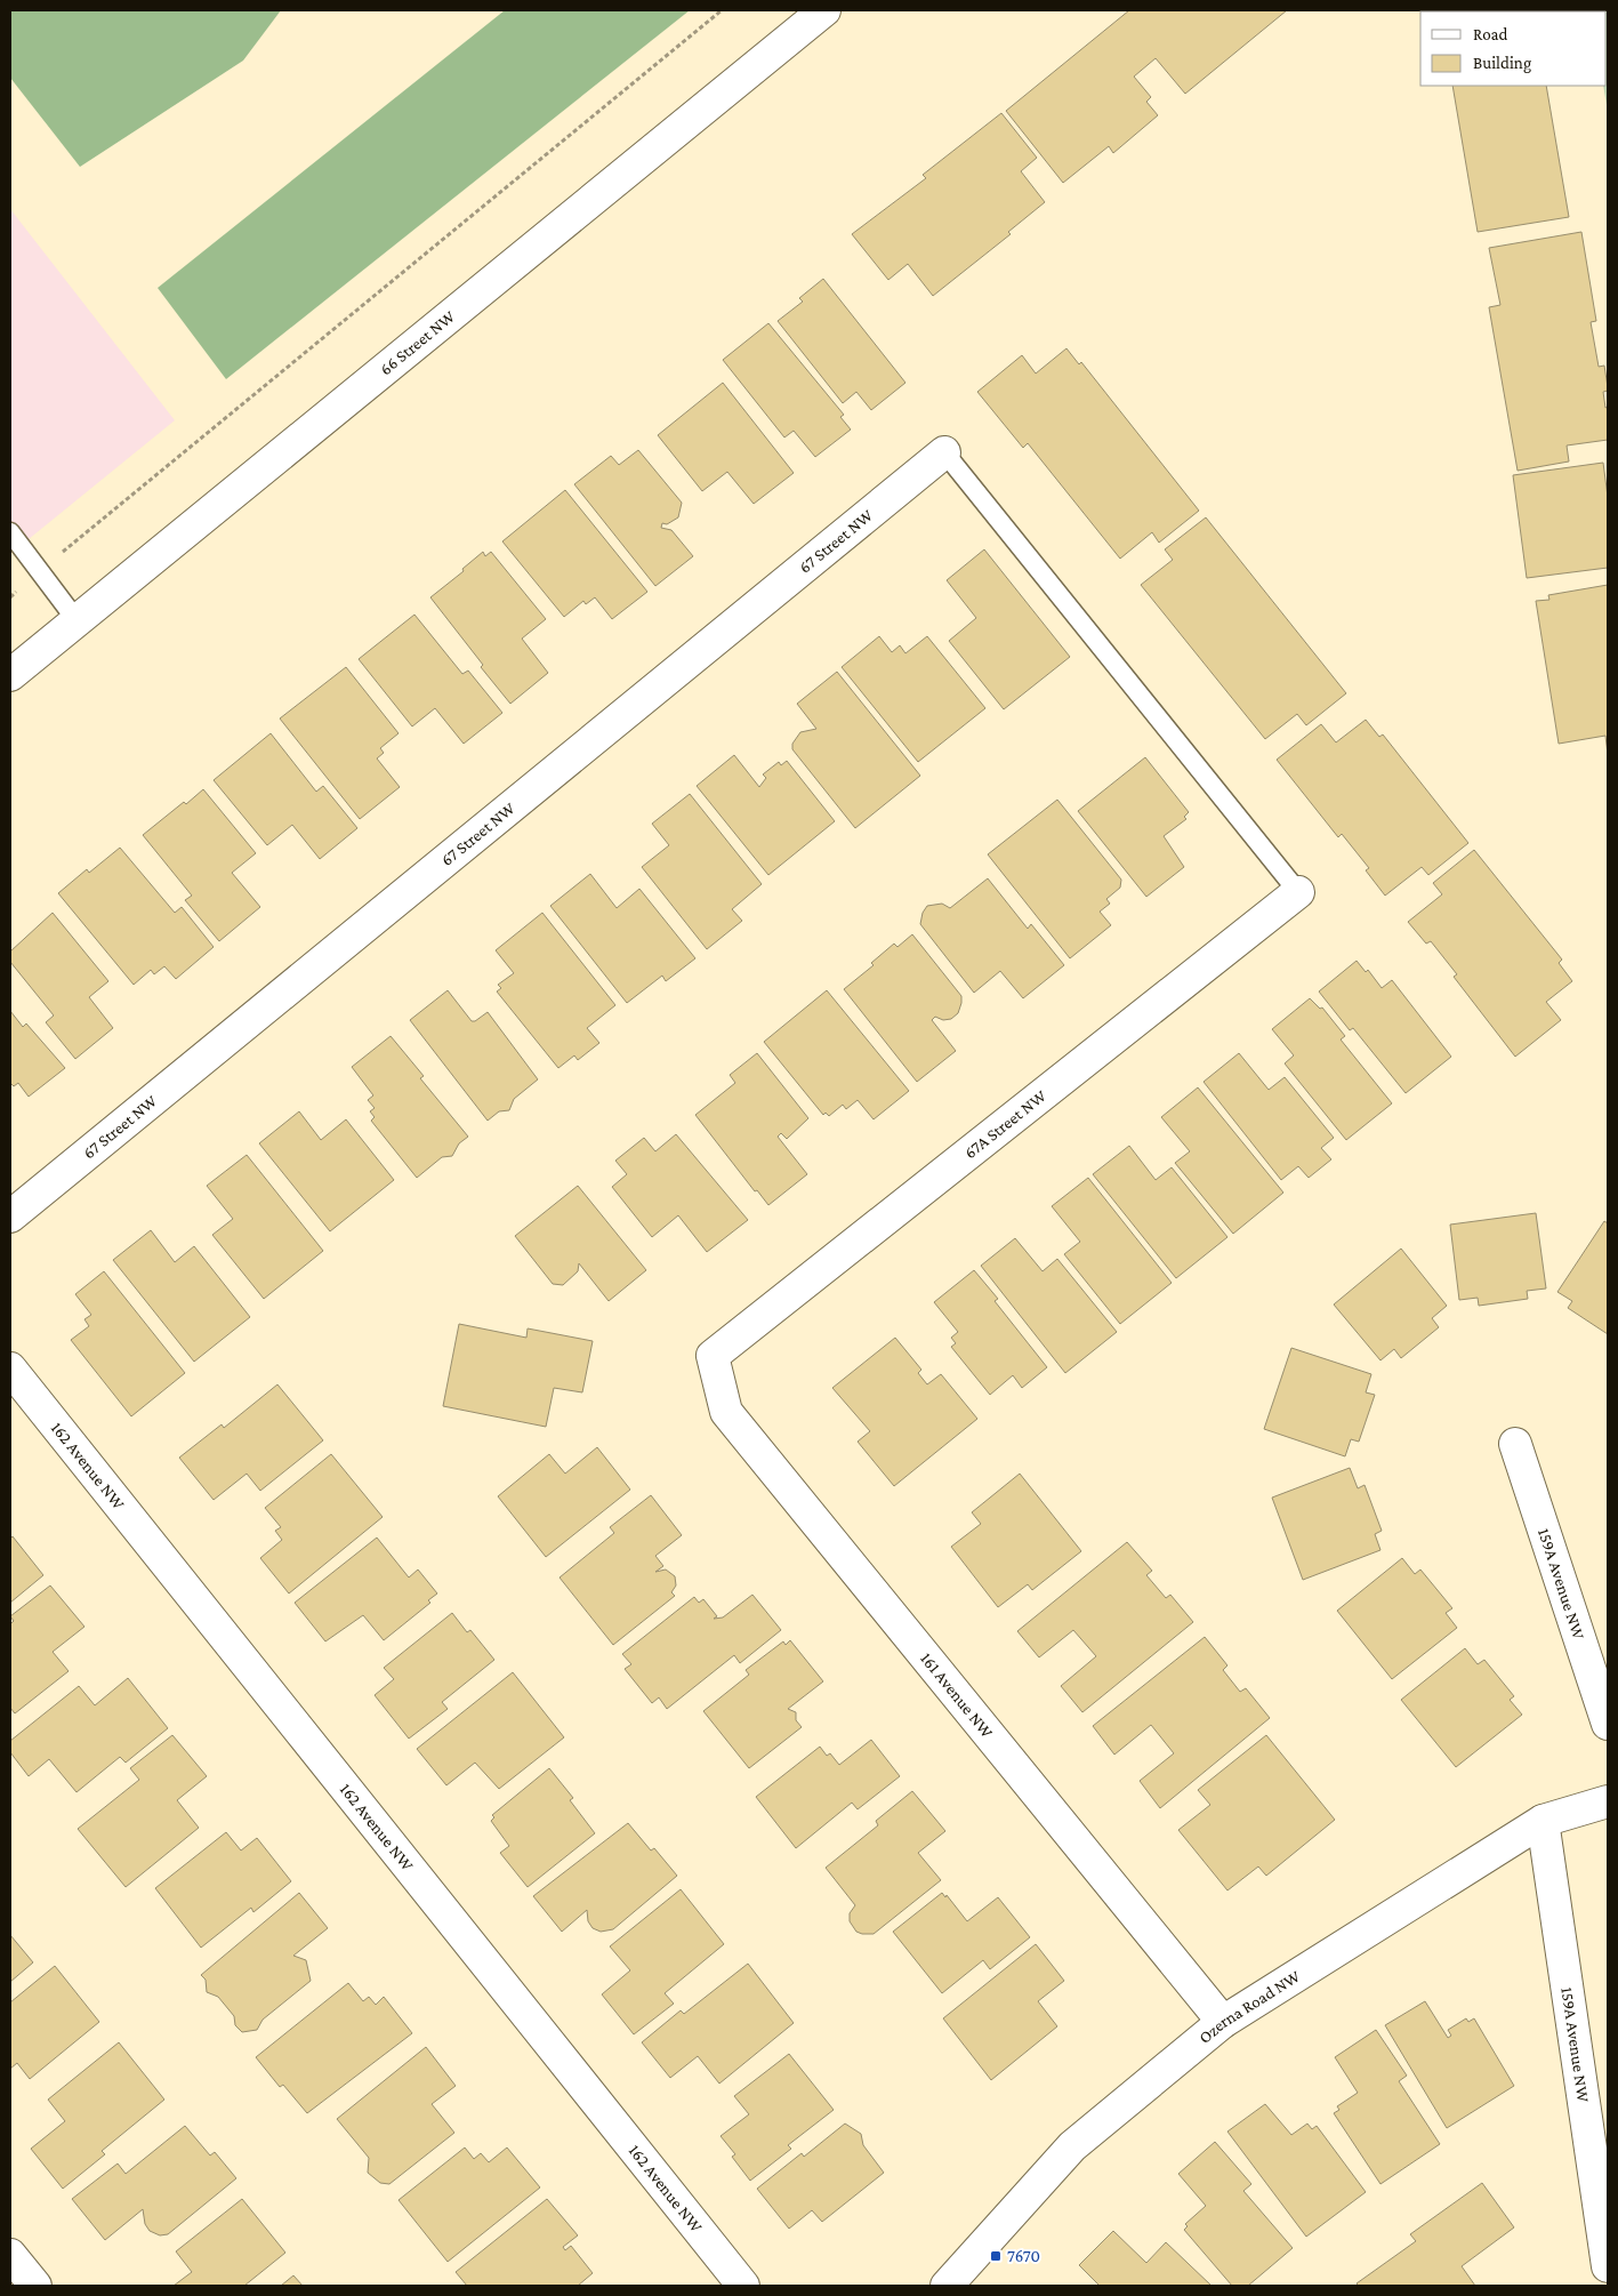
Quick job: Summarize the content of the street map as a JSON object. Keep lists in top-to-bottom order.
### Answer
{
  "streets": {
    "street": [
      "66 Street NW",
      "67 Street NW",
      "67A Street NW",
      "162 Avenue NW",
      "159A Avenue NW",
      "161 Avenue NW",
      "Ozerna Road NW"
    ]
  },
  "crossings": [
    ["67A Street NW", "161 Avenue NW"],
    ["159A Avenue NW", "Ozerna Road NW"],
    ["161 Avenue NW", "Ozerna Road NW"]
  ],
  "places": {
    "transit": ["7670"]
  },
  "legend": ["Road", "Building"]
}
